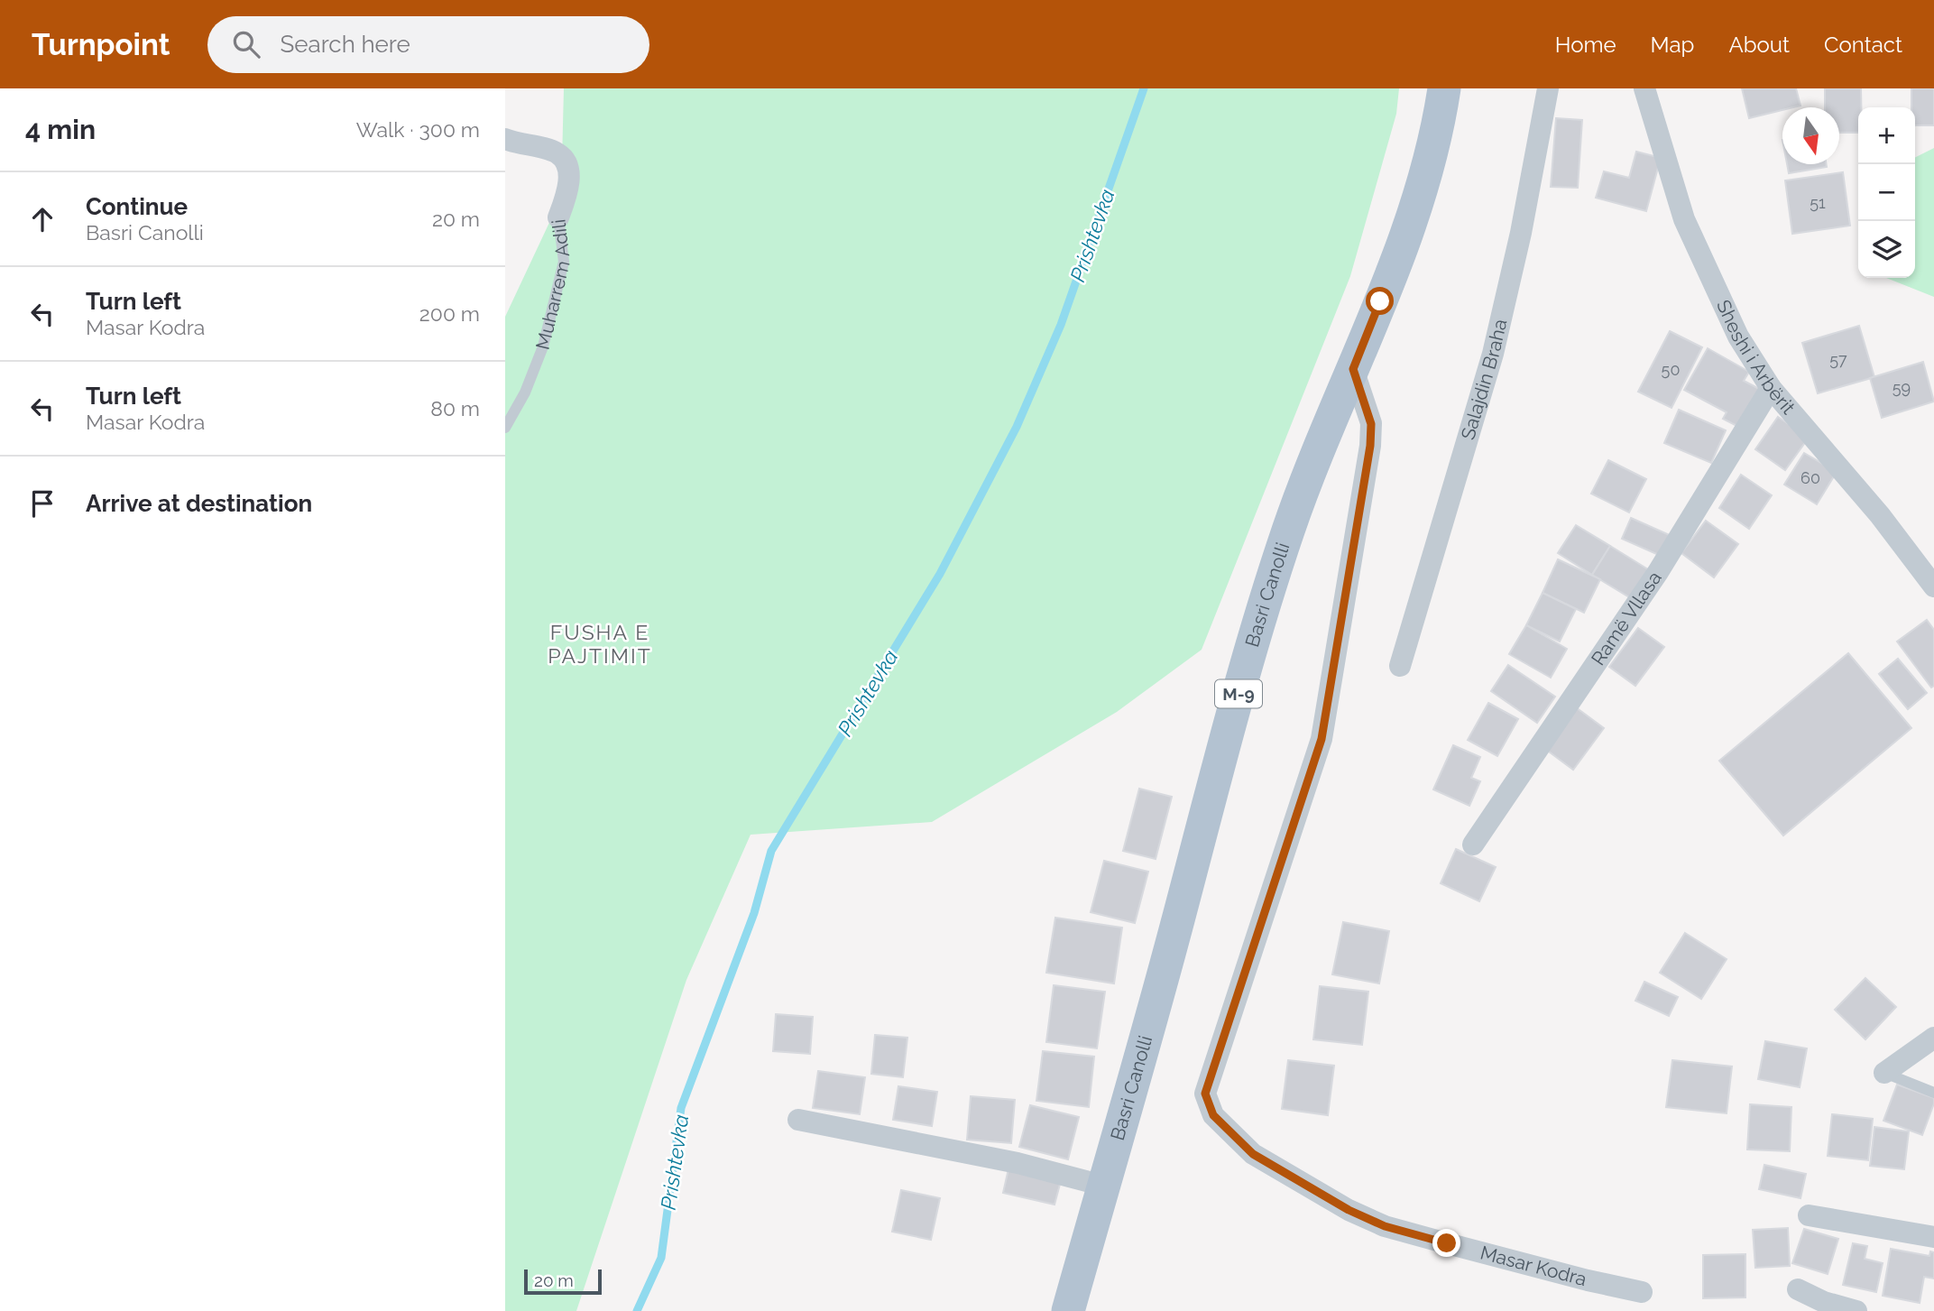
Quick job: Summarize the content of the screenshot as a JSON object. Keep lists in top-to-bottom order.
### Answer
{
  "streets": {
    "main road": ["Basri Canolli", "M-9"],
    "street": [
      "Muharrem Adili",
      "Sheshi i Arbërit",
      "Salajdin Braha",
      "Ramë Vllasa",
      "Masar Kodra"
    ]
  },
  "crossings": [
    ["Sheshi i Arbërit", "Ramë Vllasa"],
    ["Basri Canolli", "Masar Kodra"]
  ],
  "districts": ["FUSHA E PAJTIMIT"],
  "water": ["Prishtevka"],
  "house_numbers": [
    "51",
    "57",
    "50",
    "59",
    "60"
  ],
  "scale_bar": "20 m",
  "north": "bottom",
  "page": {
    "header": "Turnpoint",
    "search": "Search here",
    "nav": [
      "Home",
      "Map",
      "About",
      "Contact"
    ],
    "heading": ["4 min", "Walk · 300 m"],
    "map_buttons": ["+", "−"],
    "list": [
      ["Continue", "Basri Canolli", "20 m"],
      ["Turn left", "Masar Kodra", "200 m"],
      ["Turn left", "Masar Kodra", "80 m"],
      "Arrive at destination"
    ],
    "scale": "20 m"
  }
}
